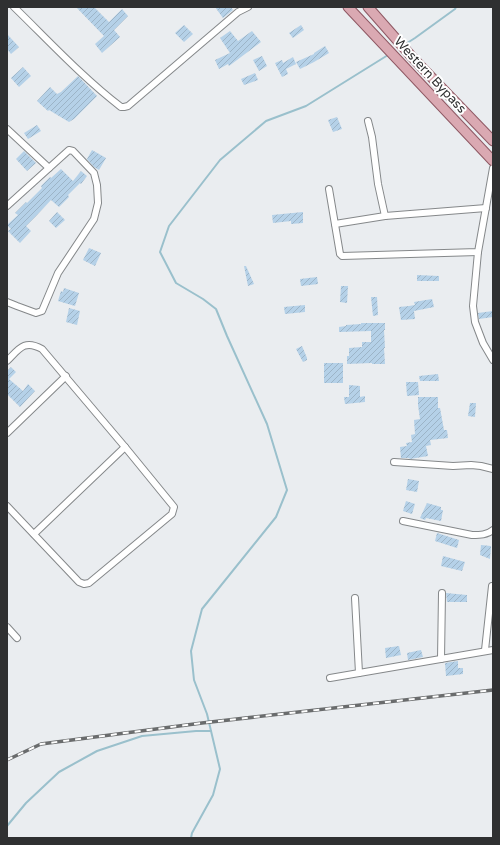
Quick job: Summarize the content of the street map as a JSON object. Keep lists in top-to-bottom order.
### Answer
{
  "streets": {
    "main road": ["Western Bypass"]
  }
}
